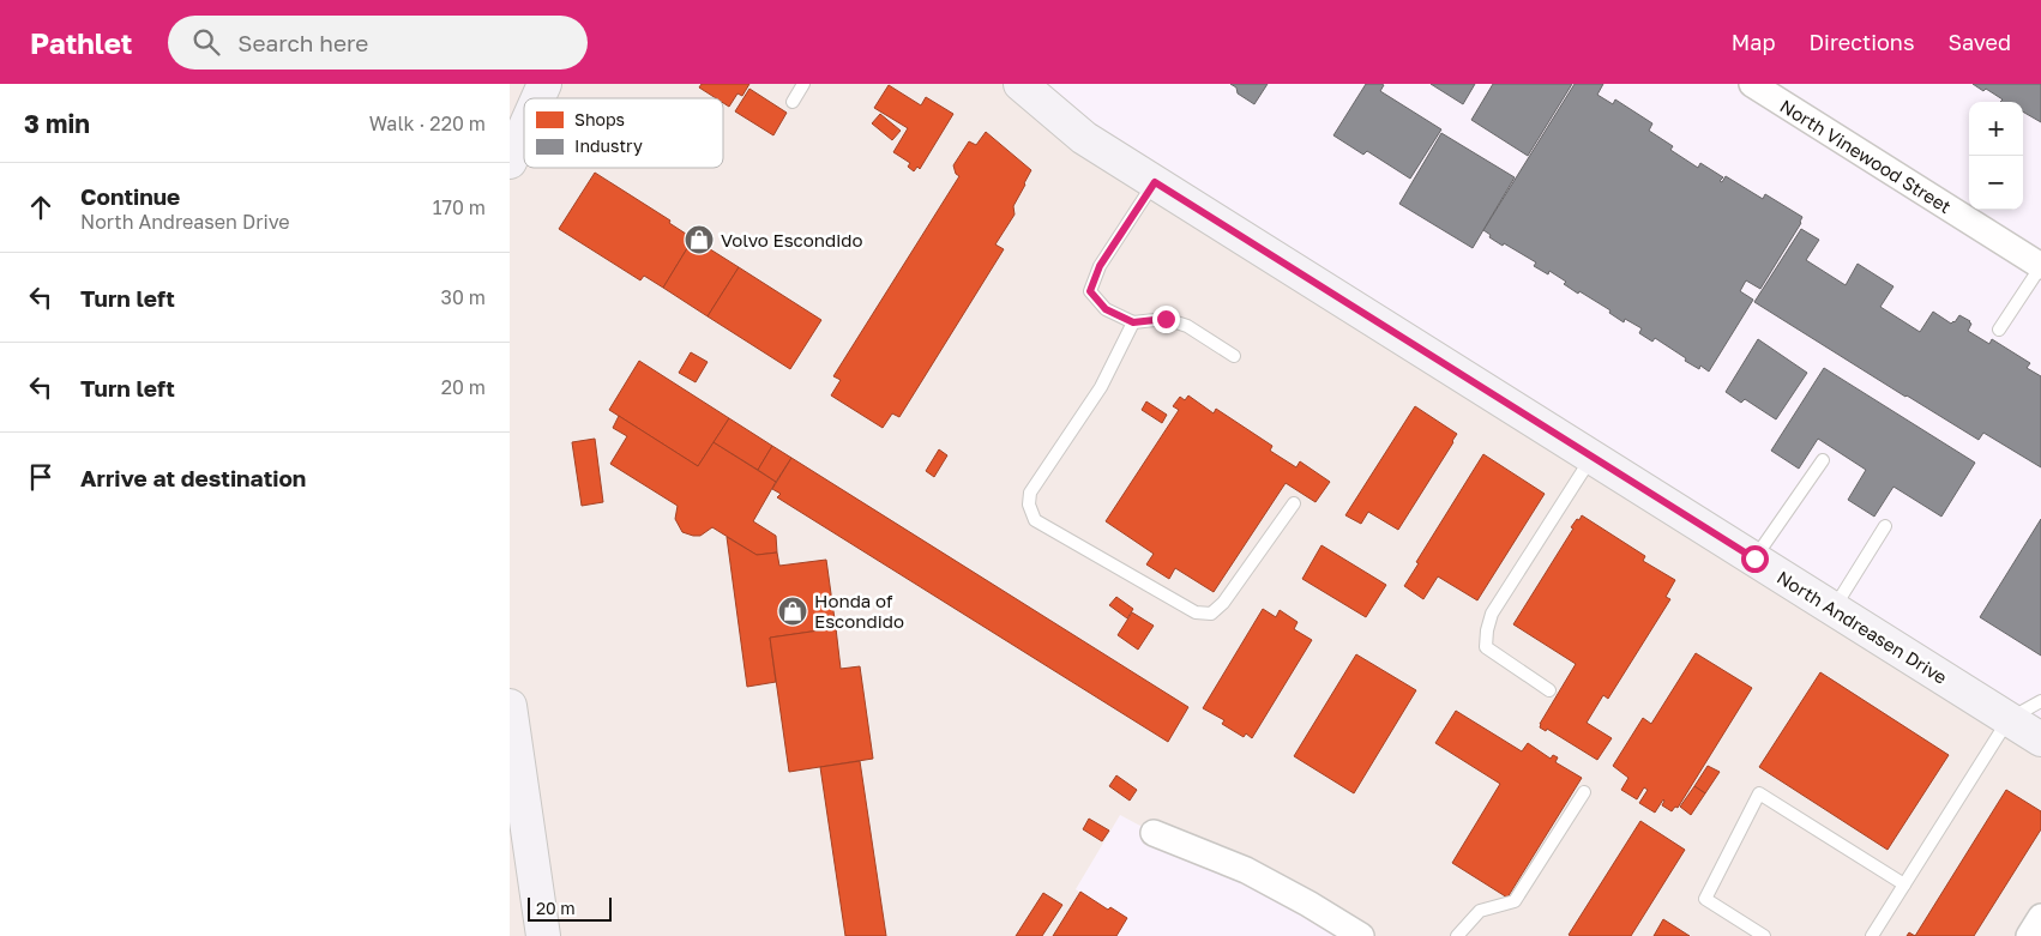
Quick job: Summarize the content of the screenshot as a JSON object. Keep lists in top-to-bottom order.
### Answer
{
  "streets": {
    "street": ["North Vinewood Street", "North Andreasen Drive"]
  },
  "places": {
    "shop": ["Volvo Escondido", "Honda of Escondido"]
  },
  "legend": ["Shops", "Industry"],
  "scale_bar": "20 m",
  "page": {
    "header": "Pathlet",
    "search": "Search here",
    "nav": ["Map", "Directions", "Saved"],
    "heading": ["3 min", "Walk · 220 m"],
    "map_buttons": ["+", "−"],
    "list": [
      ["Continue", "North Andreasen Drive", "170 m"],
      ["Turn left", "30 m"],
      ["Turn left", "20 m"],
      "Arrive at destination"
    ],
    "scale": "20 m"
  }
}
